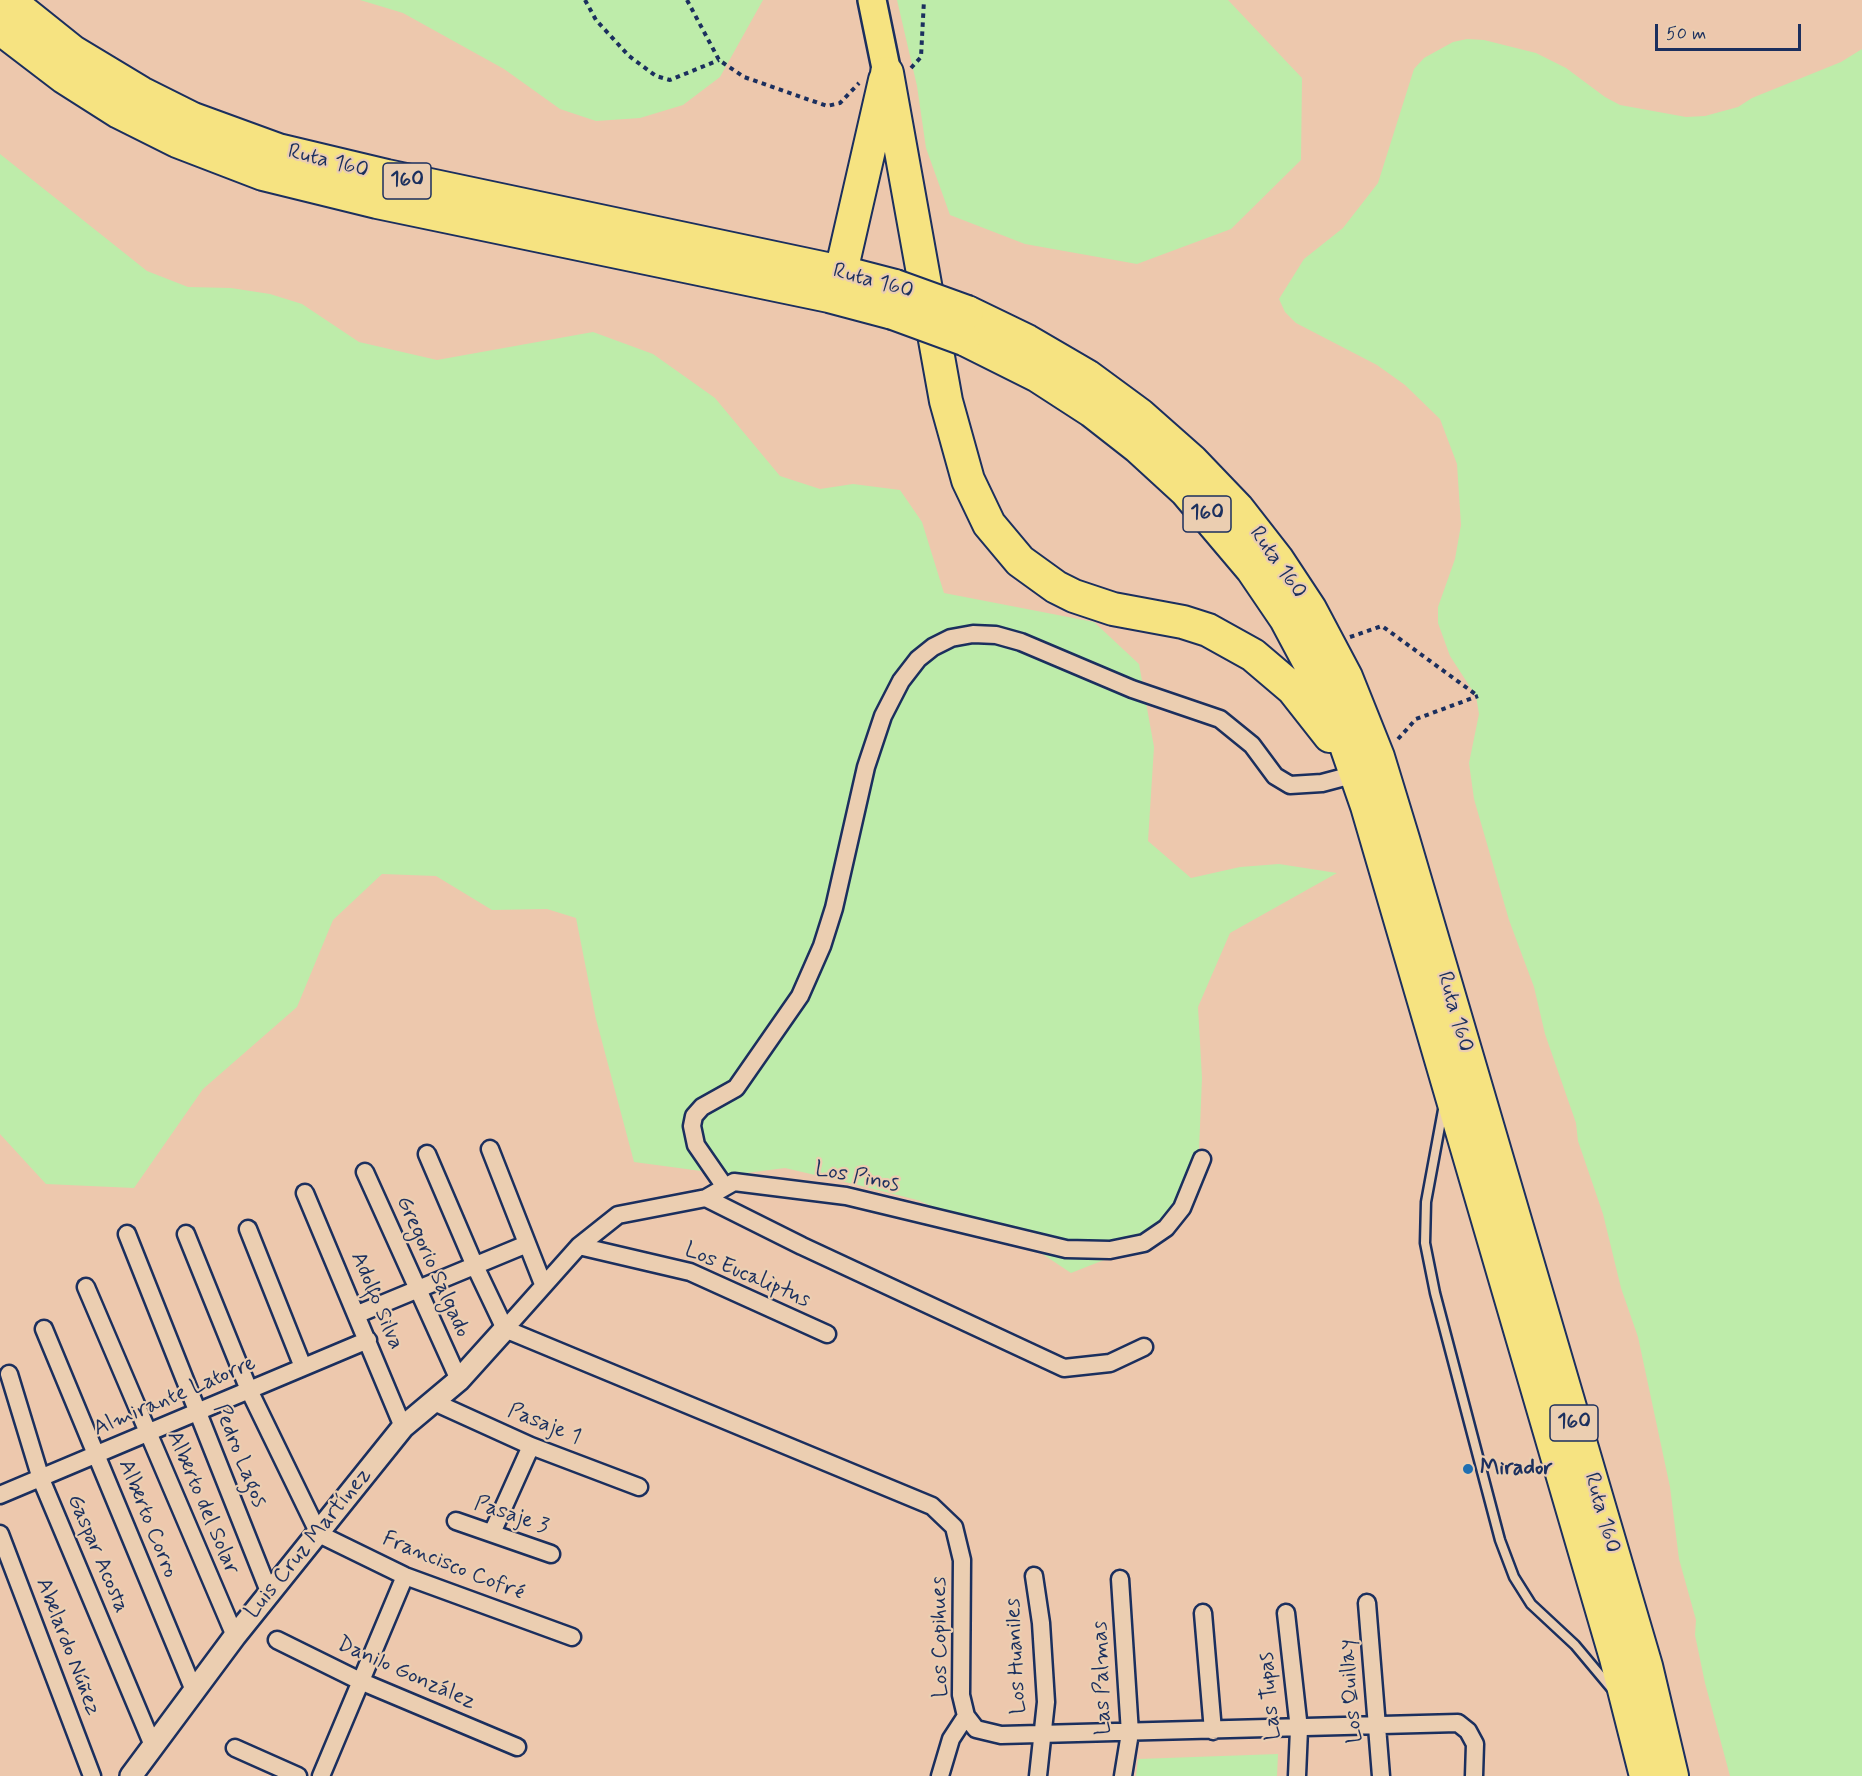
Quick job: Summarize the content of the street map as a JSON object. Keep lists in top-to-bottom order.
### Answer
{
  "streets": {
    "highway": ["Ruta 160", "160"],
    "street": [
      "Los Pinos",
      "Gregorio Salgado",
      "Los Eucaliptus",
      "Adolfo Silva",
      "Almirante Latorre",
      "Pasaje 1",
      "Pedro Lagos",
      "Alberto del Solar",
      "Pasaje 3",
      "Alberto Corro",
      "Luis Cruz Martínez",
      "Gaspar Acosta",
      "Francisco Cofré",
      "Los Copihues",
      "Abelardo Núñez",
      "Los Huaniles",
      "Danilo González",
      "Las Palmas",
      "Los Quillay",
      "Las Tupas"
    ]
  },
  "crossings": [
    ["Los Pinos", "Los Eucaliptus"],
    ["Los Pinos", "Luis Cruz Martínez"],
    ["Los Pinos", "Los Copihues"],
    ["Gregorio Salgado", "Luis Cruz Martínez"],
    ["Adolfo Silva", "Almirante Latorre"],
    ["Adolfo Silva", "Luis Cruz Martínez"],
    ["Almirante Latorre", "Pedro Lagos"],
    ["Almirante Latorre", "Alberto del Solar"],
    ["Almirante Latorre", "Alberto Corro"],
    ["Almirante Latorre", "Gaspar Acosta"],
    ["Pasaje 1", "Luis Cruz Martínez"],
    ["Pedro Lagos", "Luis Cruz Martínez"],
    ["Alberto del Solar", "Luis Cruz Martínez"],
    ["Alberto Corro", "Luis Cruz Martínez"],
    ["Luis Cruz Martínez", "Gaspar Acosta"],
    ["Luis Cruz Martínez", "Francisco Cofré"],
    ["Luis Cruz Martínez", "Los Copihues"],
    ["Los Copihues", "Los Huaniles"],
    ["Los Copihues", "Las Palmas"],
    ["Los Copihues", "Los Quillay"],
    ["Los Copihues", "Las Tupas"]
  ],
  "places": ["Mirador"],
  "scale_bar": "50 m"
}
